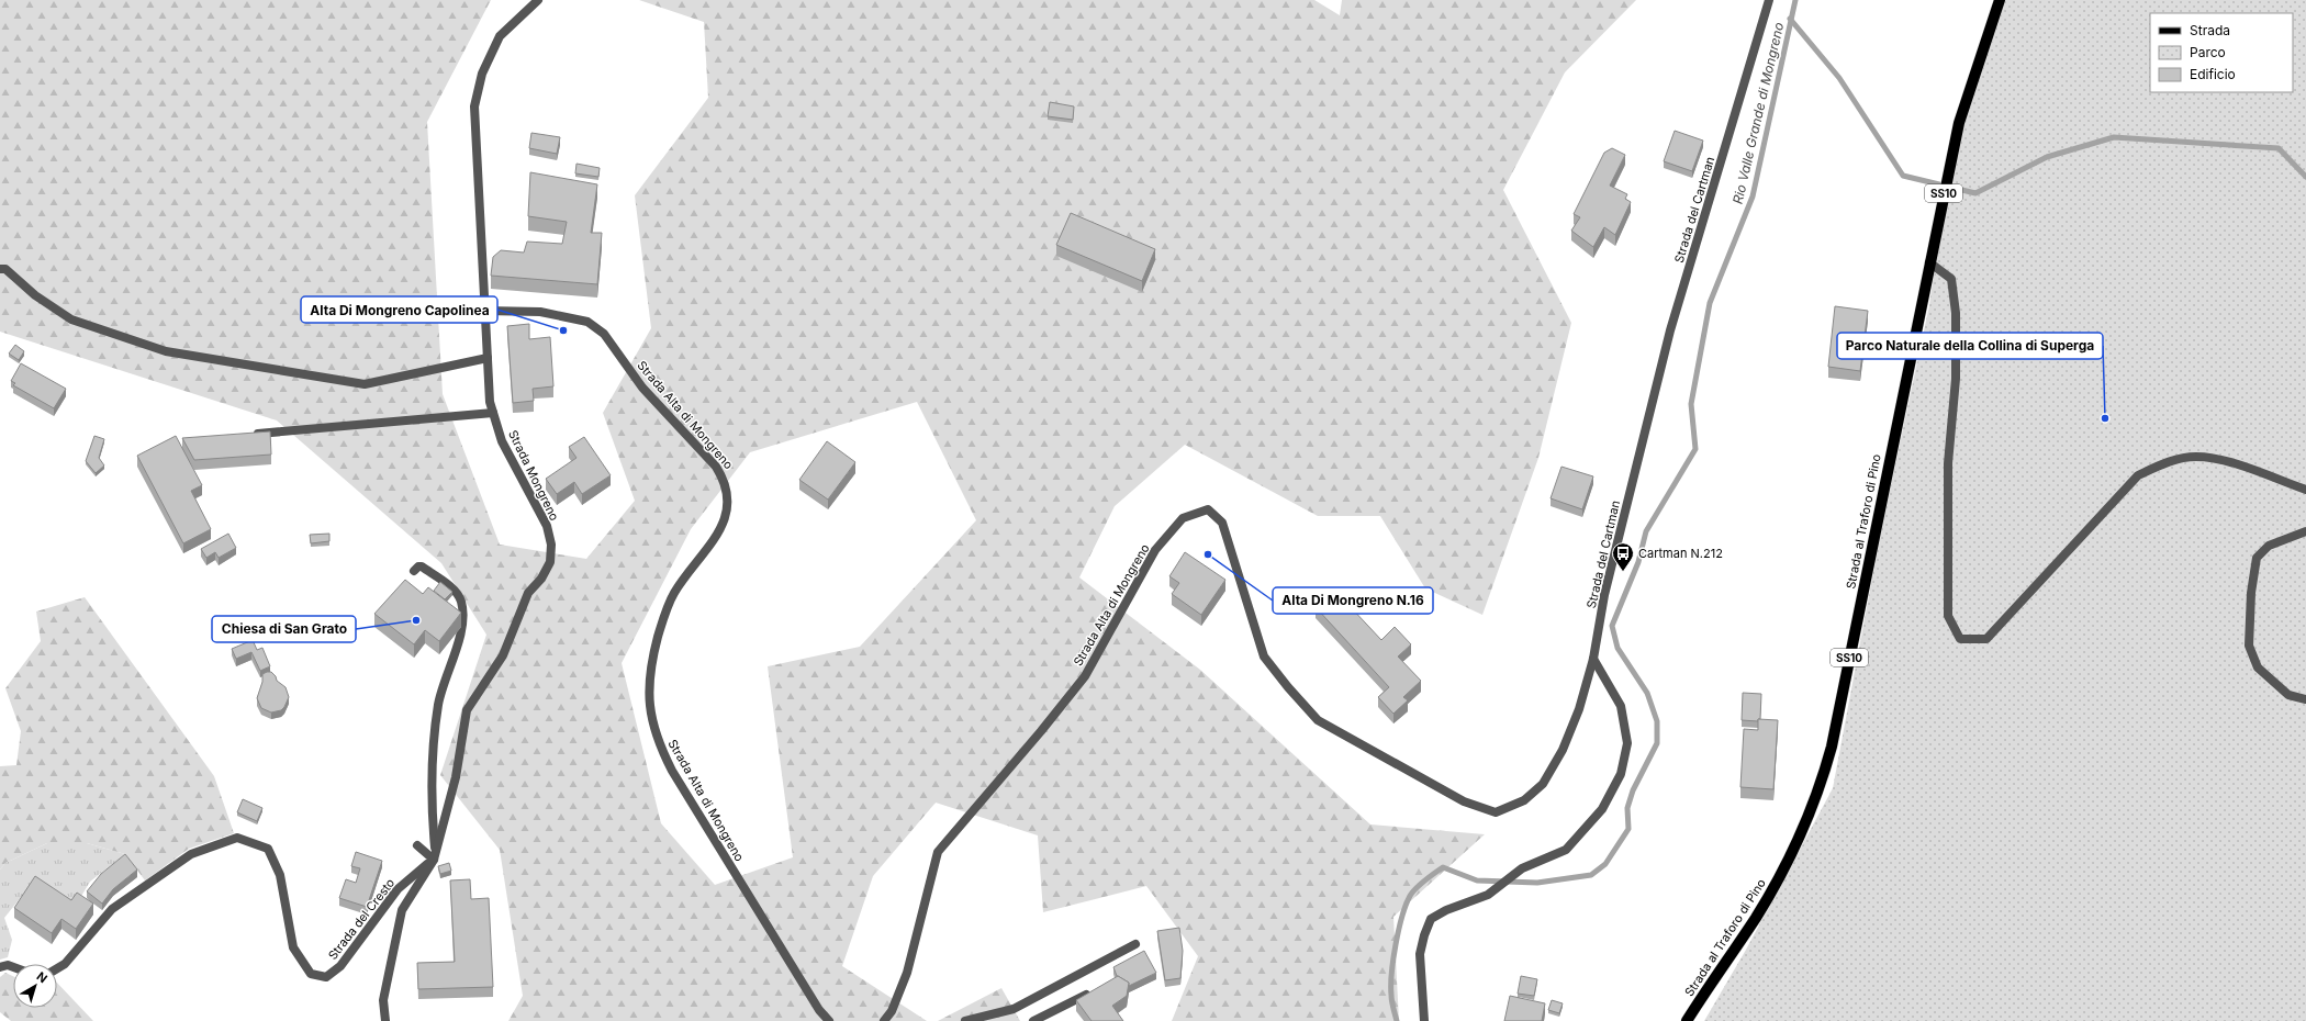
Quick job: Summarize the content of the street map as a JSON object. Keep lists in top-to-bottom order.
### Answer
{
  "streets": {
    "main road": ["SS10", "Strada al Traforo di Pino"],
    "street": [
      "Strada del Cartman",
      "Strada Alta di Mongreno",
      "Strada Mongreno",
      "Strada del Cresto"
    ]
  },
  "crossings": [
    ["Strada del Cartman", "Strada Alta di Mongreno"],
    ["Strada Alta di Mongreno", "Strada Mongreno"],
    ["Strada Mongreno", "Strada del Cresto"]
  ],
  "water": ["Rio Valle Grande di Mongreno"],
  "places": {
    "other": [
      "Alta Di Mongreno Capolinea",
      "Parco Naturale della Collina di Superga",
      "Alta Di Mongreno N.16",
      "Chiesa di San Grato"
    ],
    "bus stop": ["Cartman N.212"]
  },
  "legend": ["Strada", "Parco", "Edificio"],
  "north": "top right"
}
